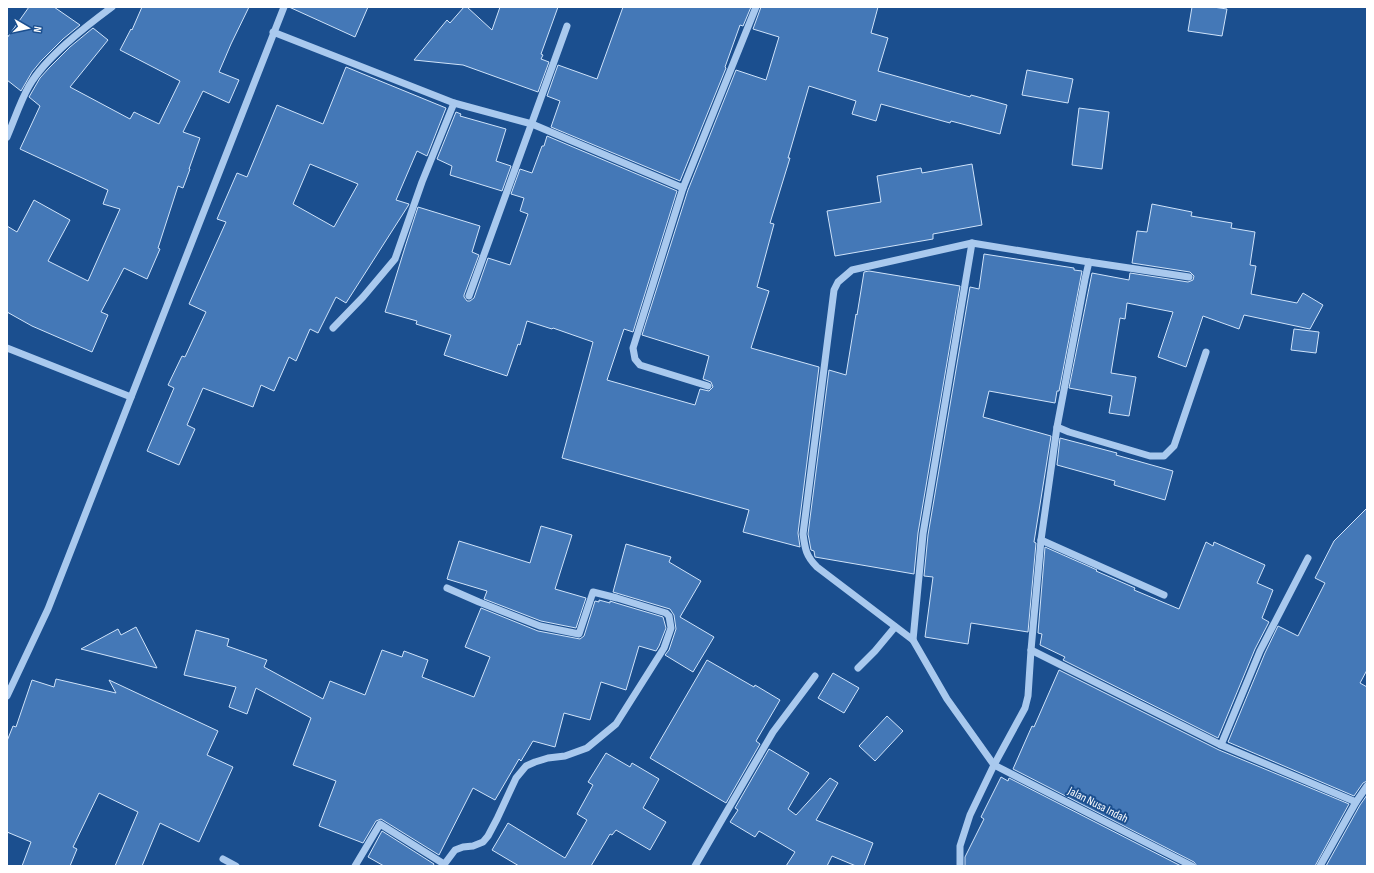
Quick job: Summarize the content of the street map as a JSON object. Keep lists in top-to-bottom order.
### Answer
{
  "streets": {
    "street": ["Jalan Nusa Indah"]
  },
  "north": "right"
}
